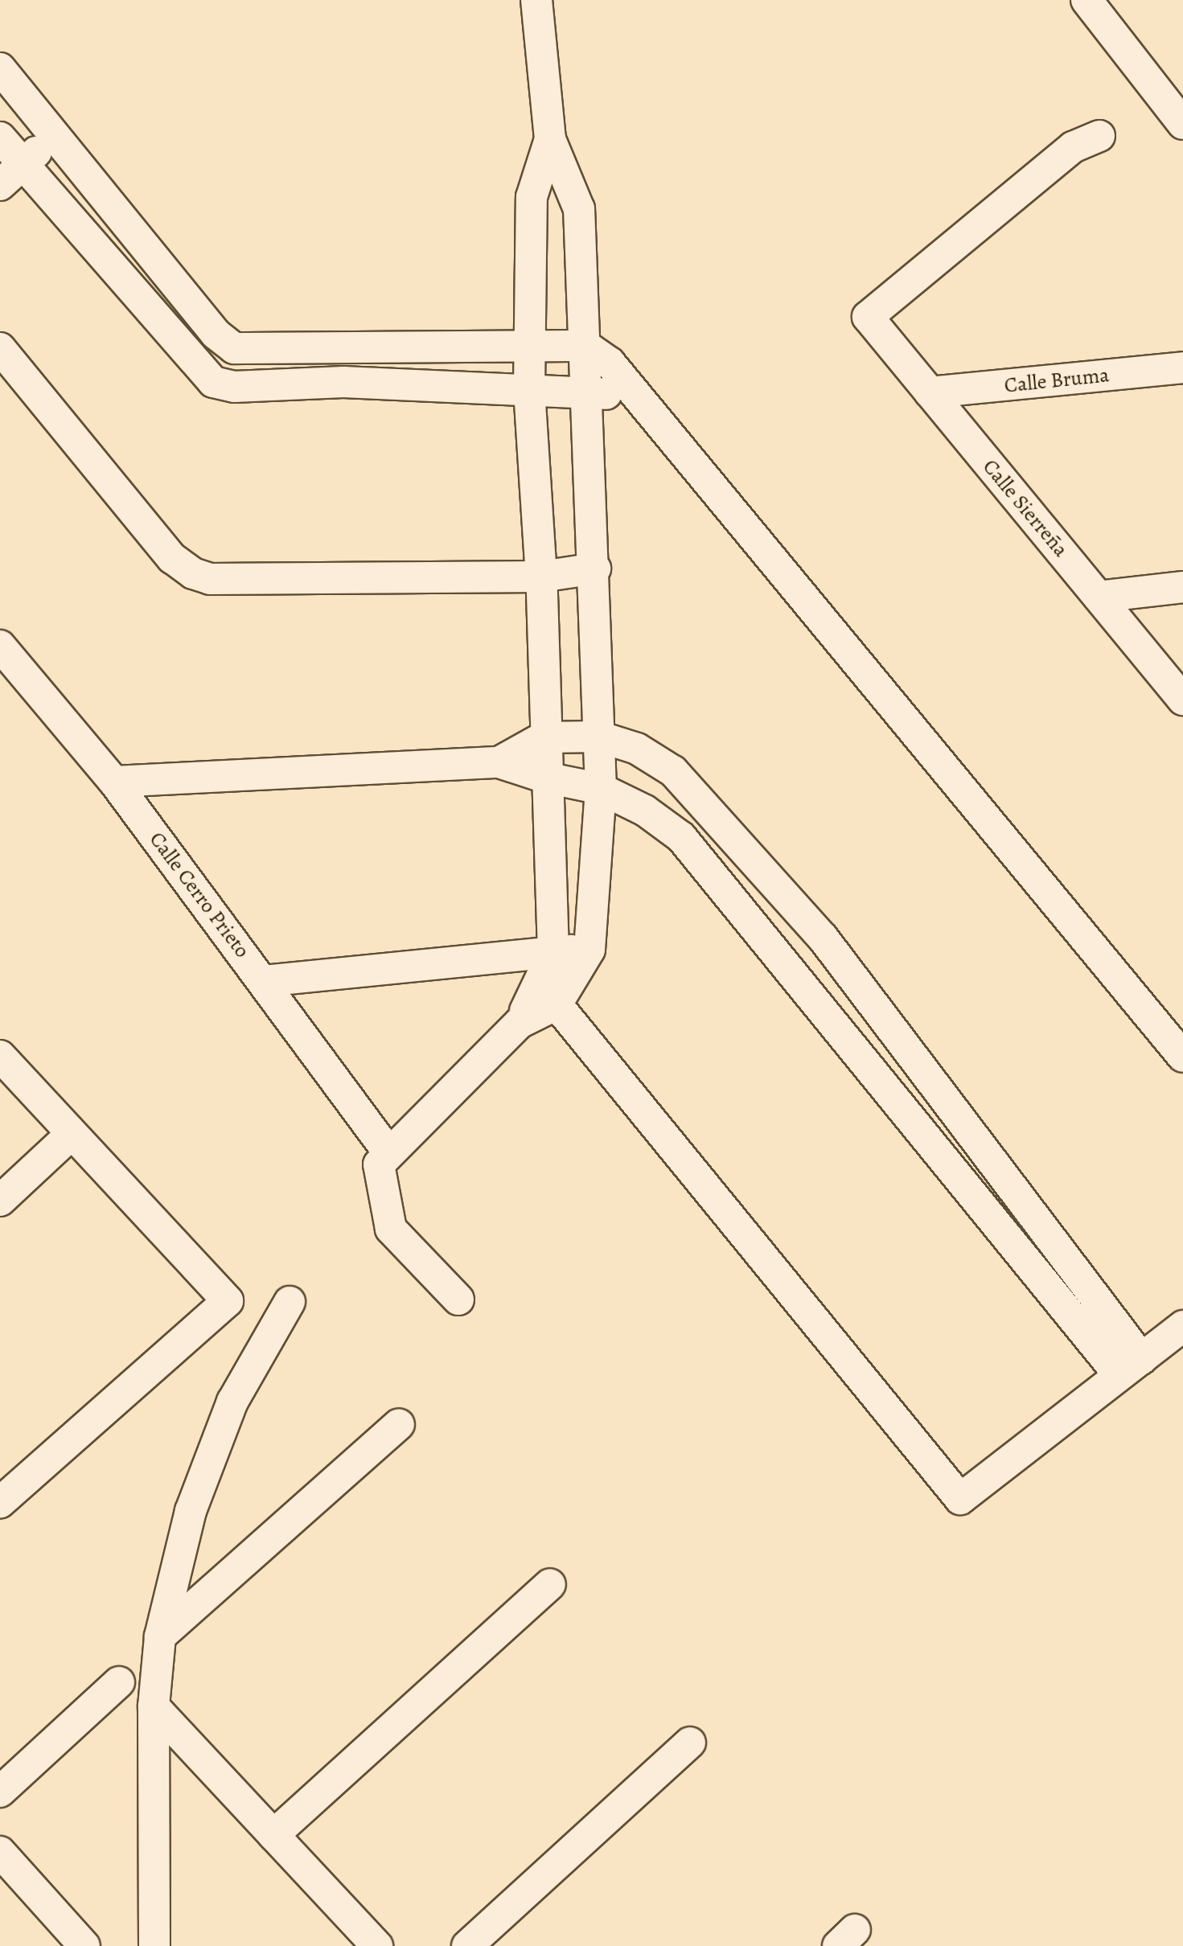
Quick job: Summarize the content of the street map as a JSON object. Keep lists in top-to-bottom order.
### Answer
{
  "streets": {
    "street": ["Calle Bruma", "Calle Sierreña", "Calle Cerro Prieto"]
  },
  "crossings": [
    ["Calle Bruma", "Calle Sierreña"]
  ]
}
